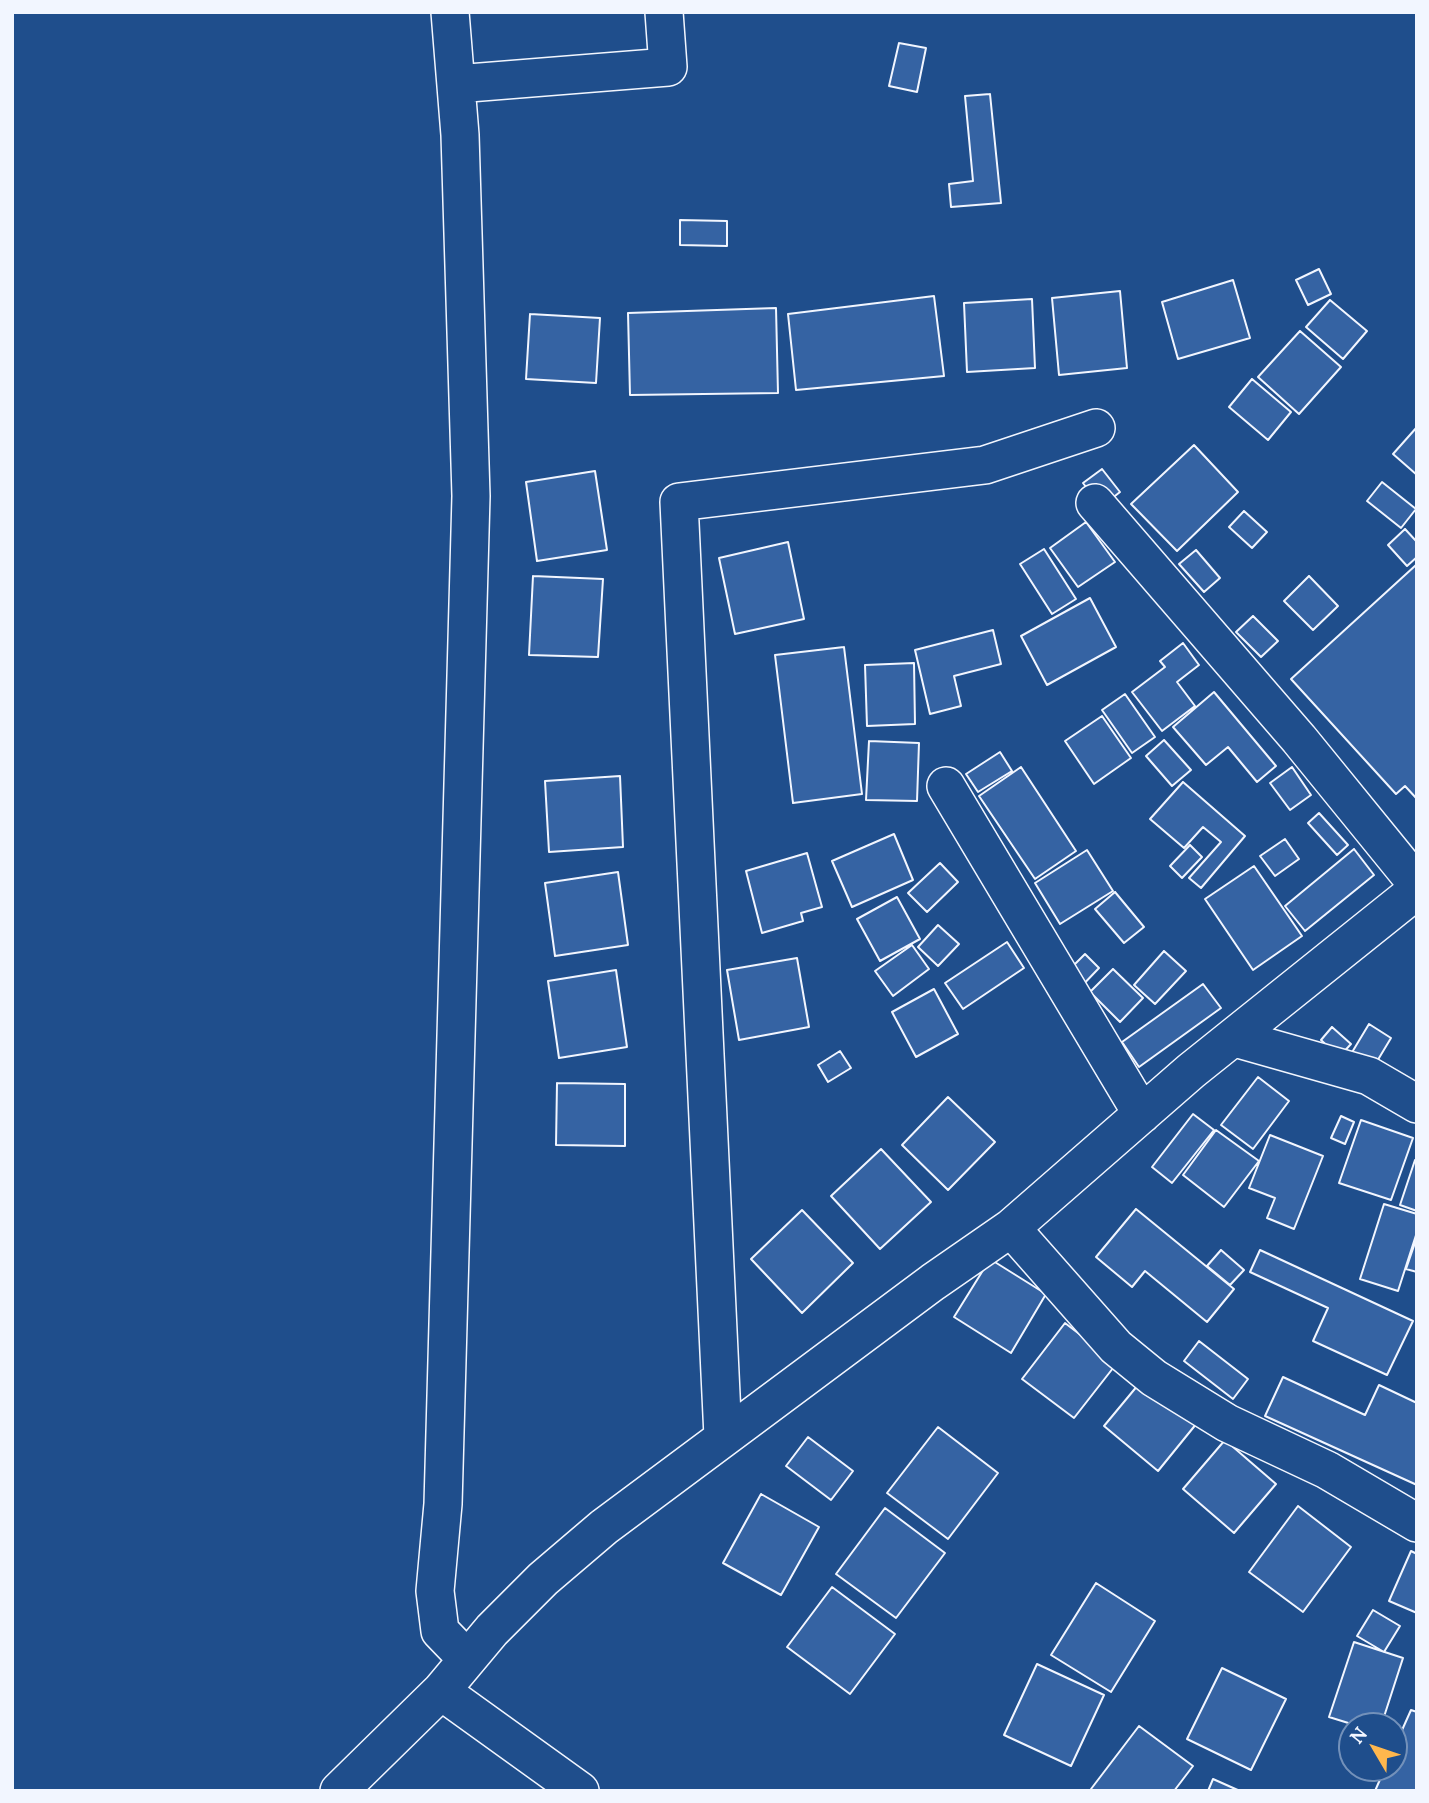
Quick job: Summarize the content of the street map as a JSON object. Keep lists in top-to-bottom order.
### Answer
{
  "north": "top left"
}
